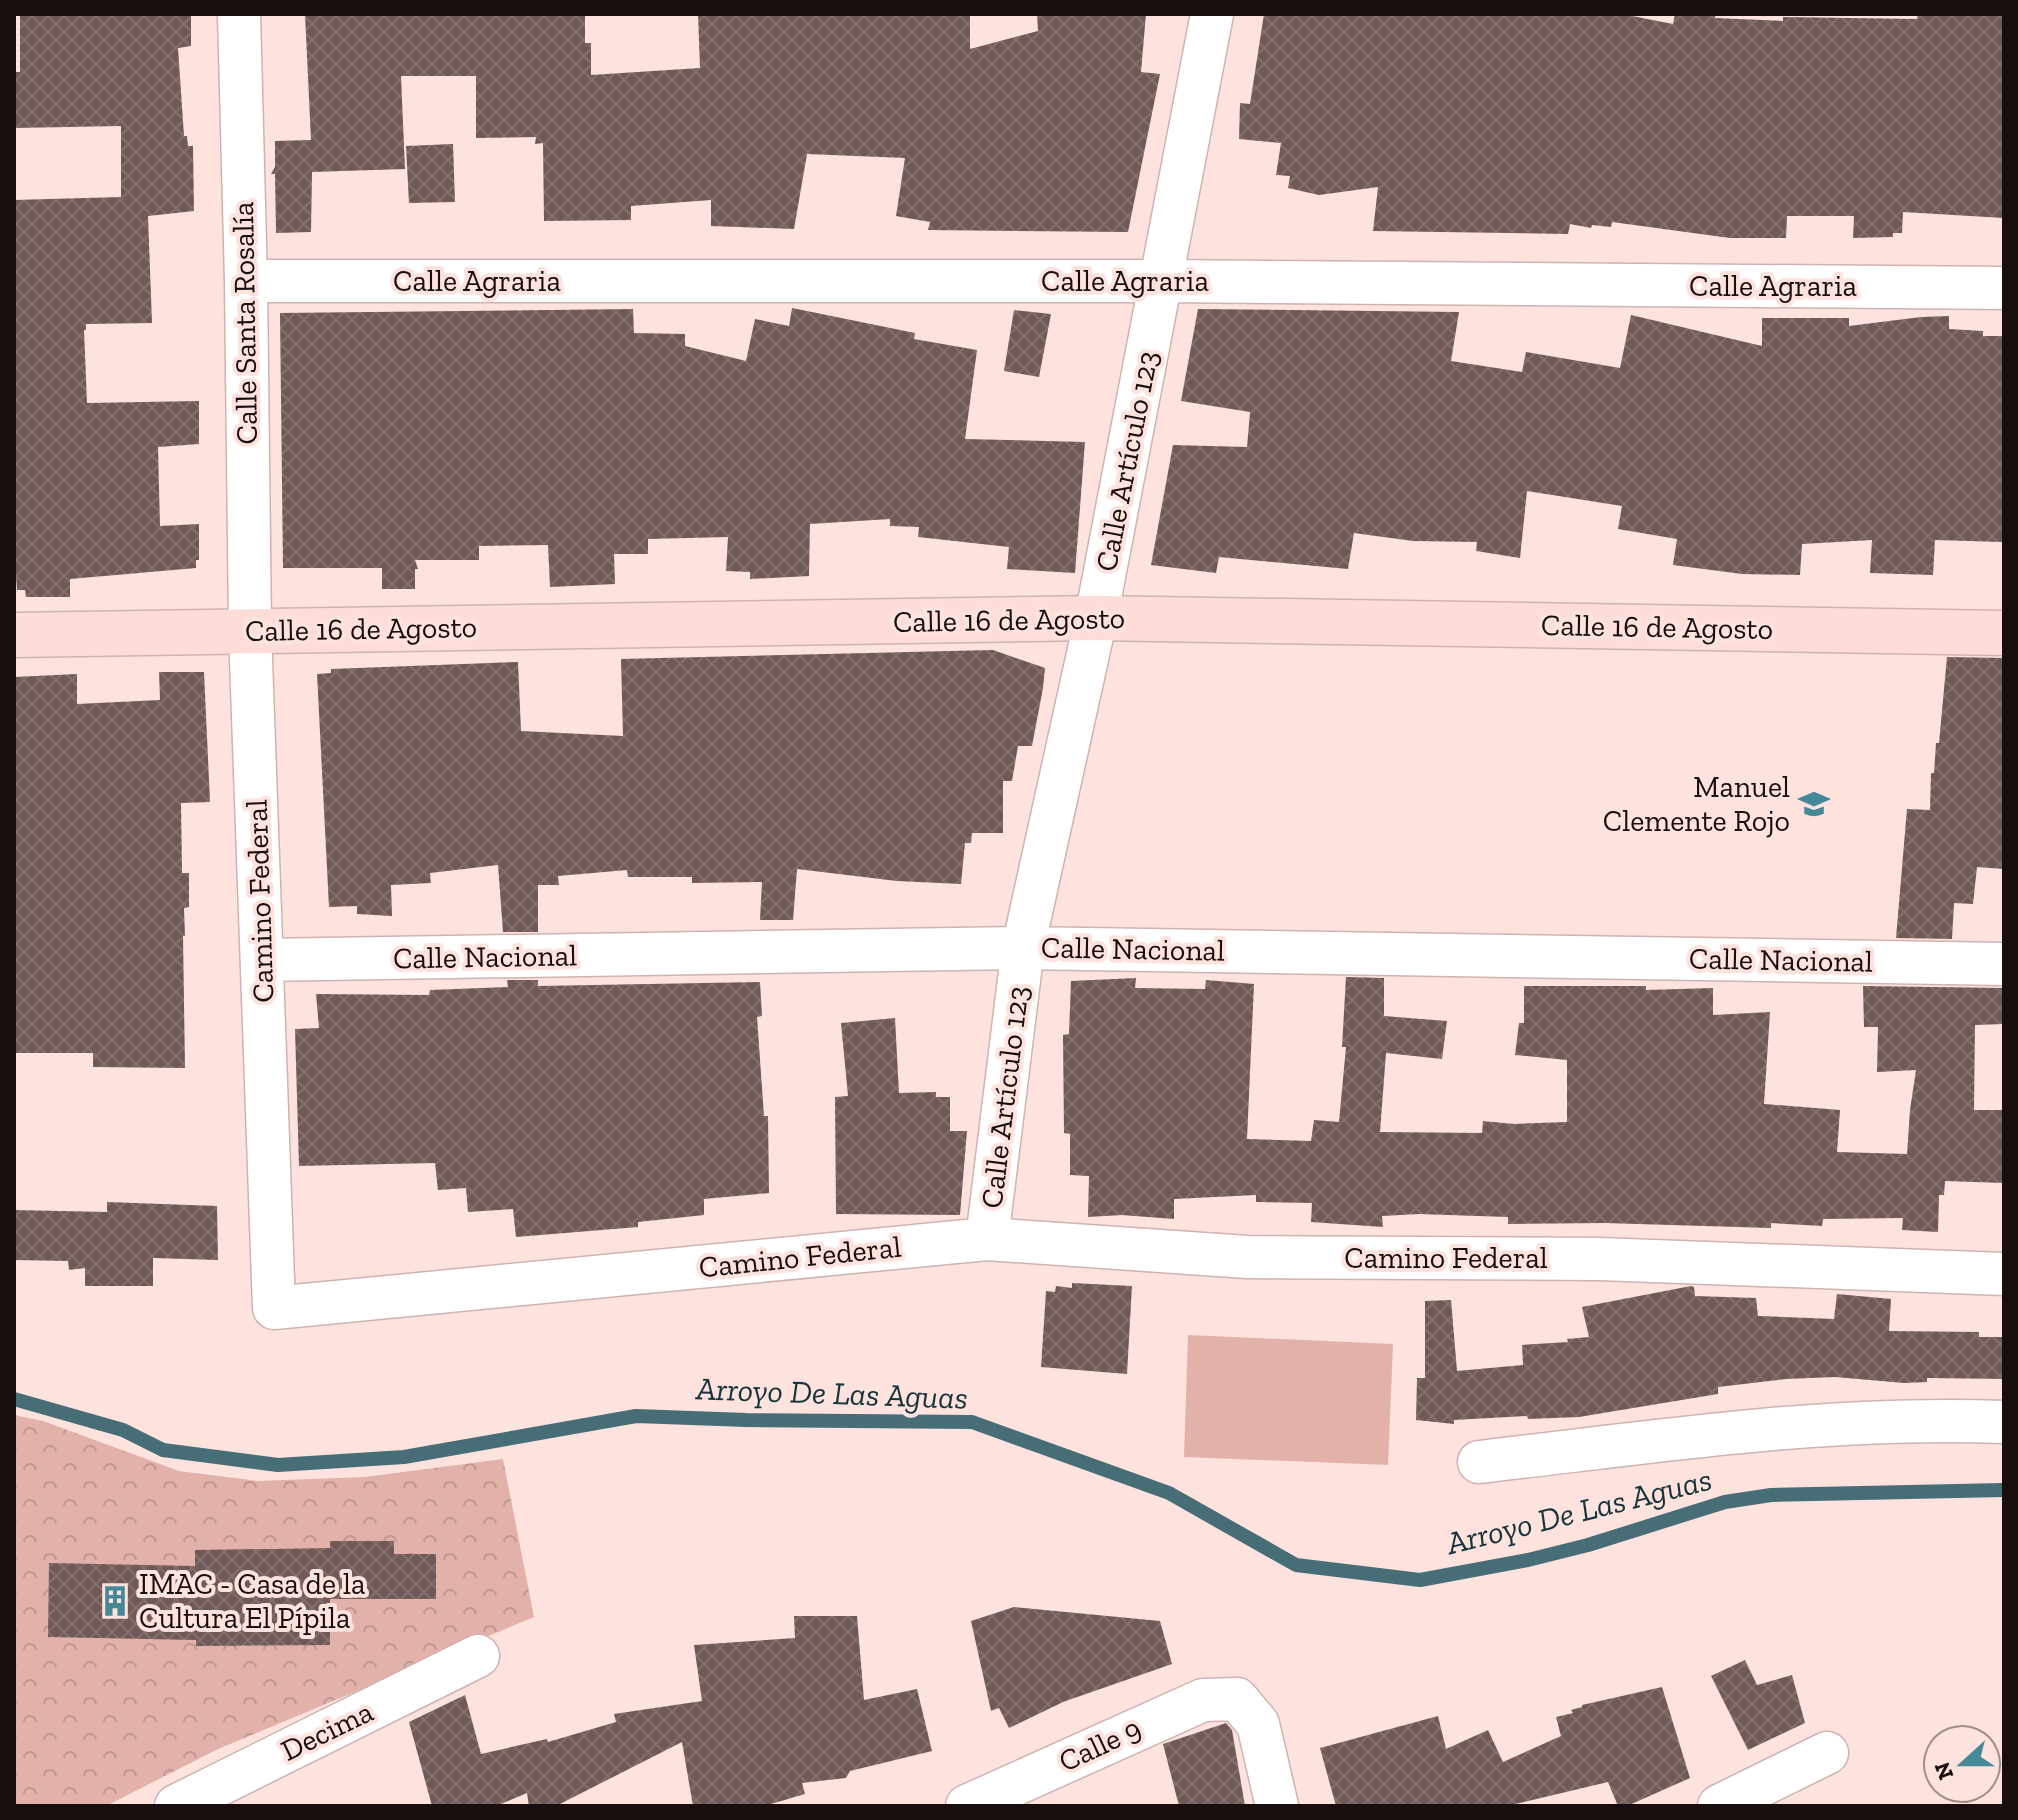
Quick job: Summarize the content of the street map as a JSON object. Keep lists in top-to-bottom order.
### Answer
{
  "streets": {
    "street": [
      "Calle Agraria",
      "Calle Santa Rosalía",
      "Calle Artículo 123",
      "Calle 16 de Agosto",
      "Camino Federal",
      "Calle Nacional",
      "Decima",
      "Calle 9"
    ]
  },
  "crossings": [
    ["Calle Agraria", "Calle Santa Rosalía"],
    ["Calle Agraria", "Calle Artículo 123"],
    ["Calle Santa Rosalía", "Calle 16 de Agosto"],
    ["Calle Santa Rosalía", "Camino Federal"],
    ["Calle Artículo 123", "Calle 16 de Agosto"],
    ["Calle Artículo 123", "Camino Federal"],
    ["Calle Artículo 123", "Calle Nacional"],
    ["Calle 16 de Agosto", "Camino Federal"],
    ["Camino Federal", "Calle Nacional"]
  ],
  "water": ["Arroyo De Las Aguas"],
  "places": {
    "school or university": ["Manuel Clemente Rojo"],
    "building": ["IMAC - Casa de la Cultura El Pípila"]
  },
  "north": "left"
}
